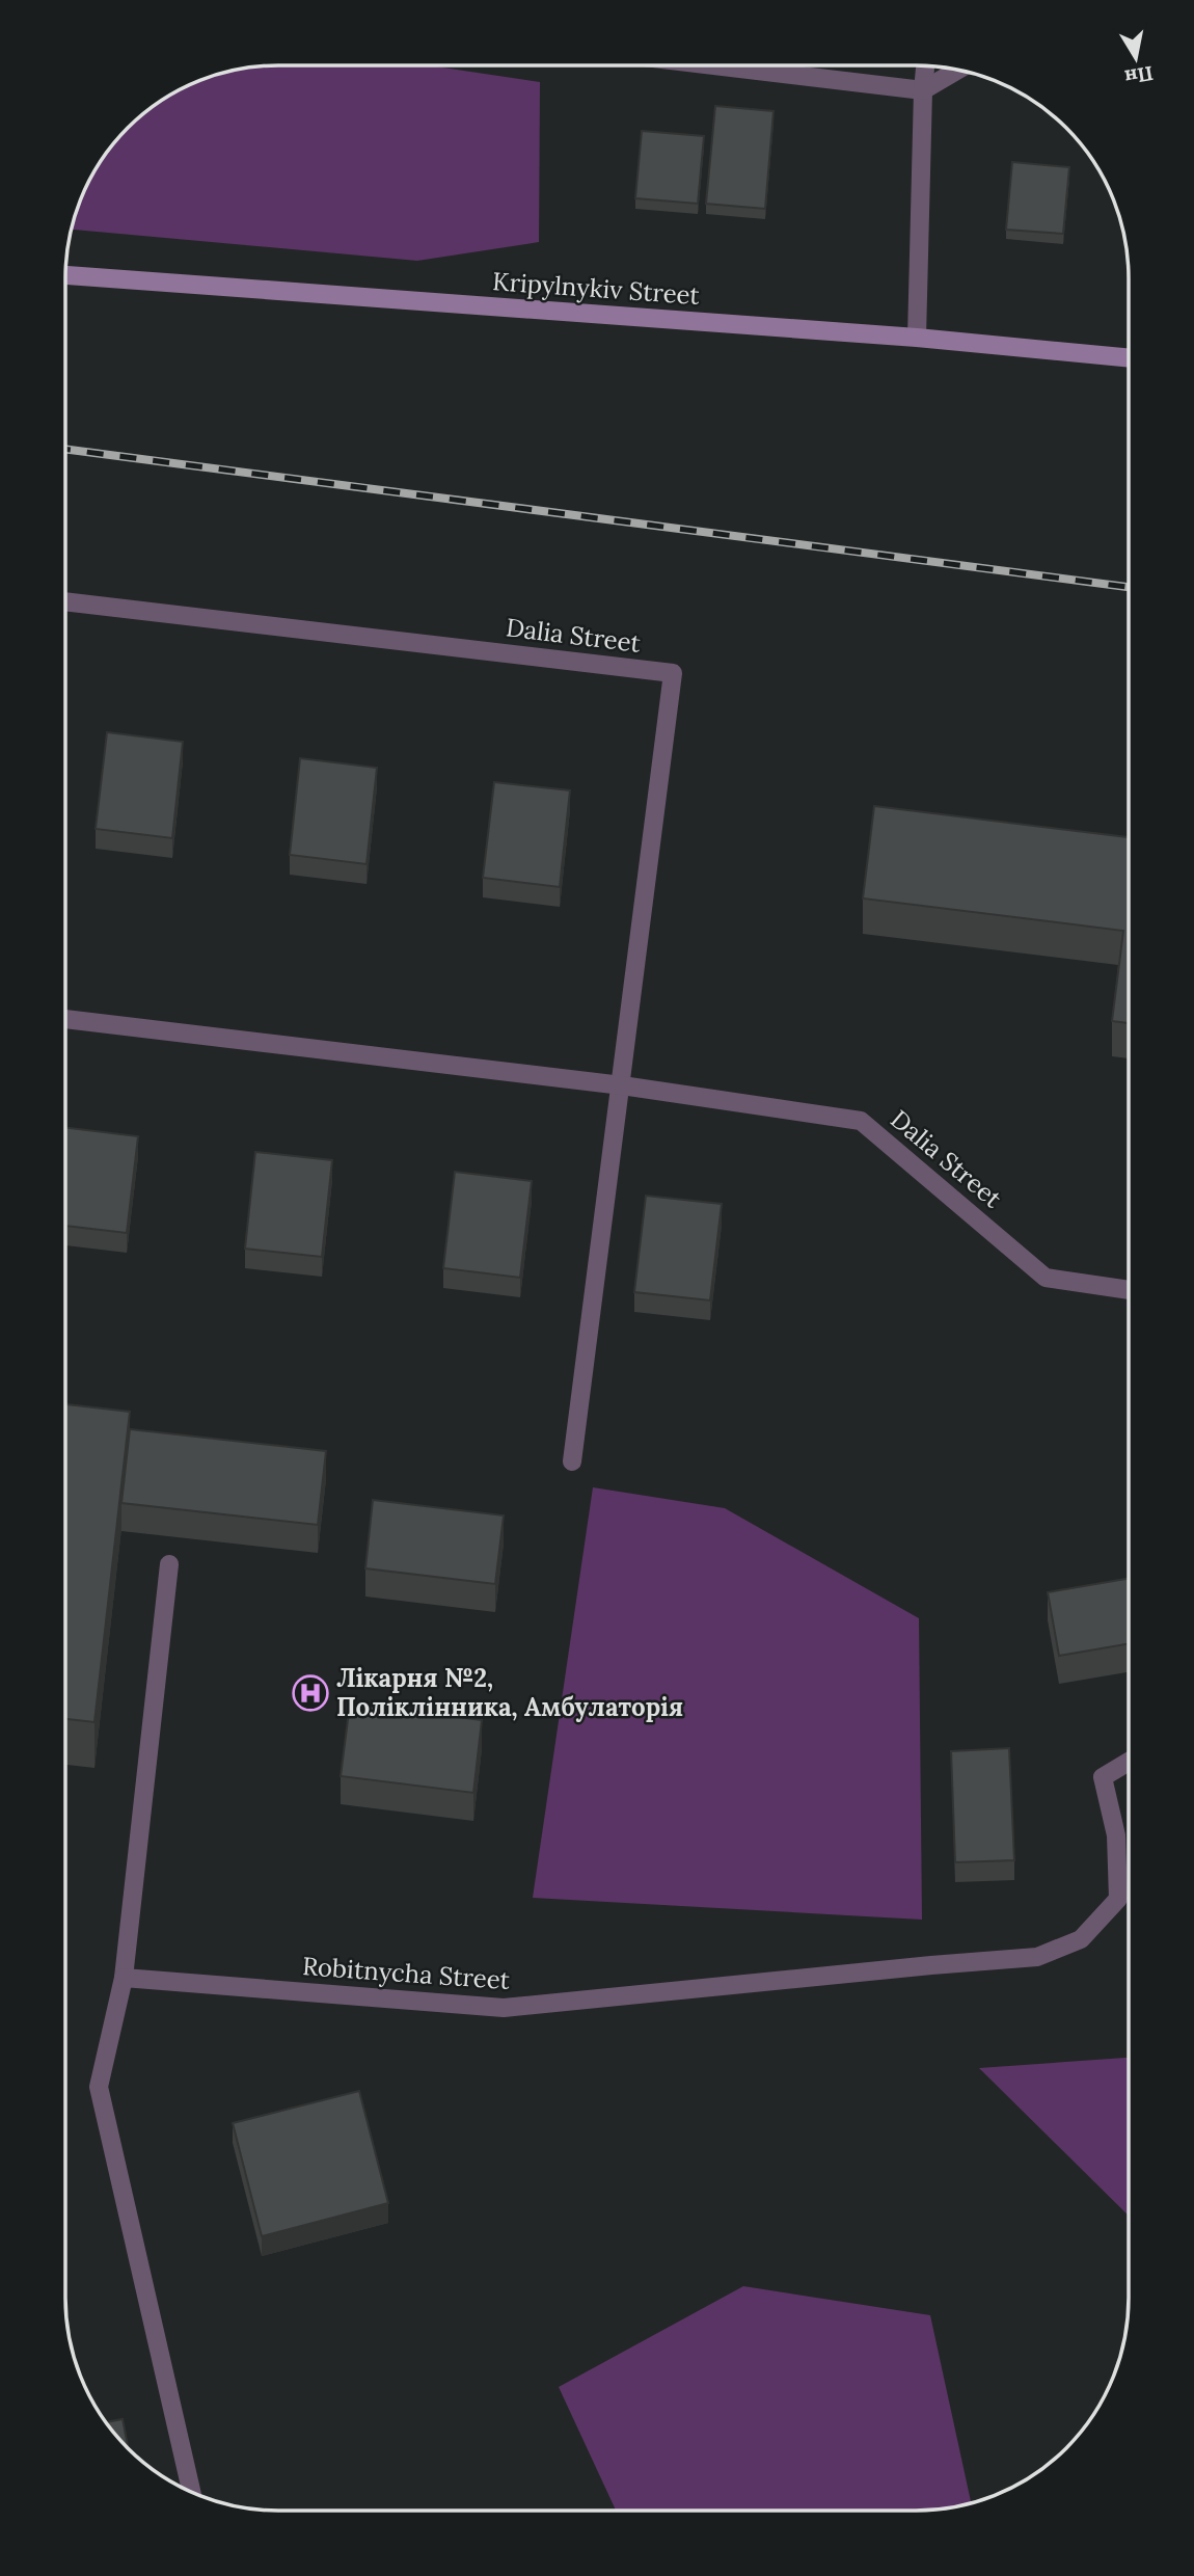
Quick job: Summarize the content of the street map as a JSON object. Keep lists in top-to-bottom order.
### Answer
{
  "streets": {
    "street": ["Kripylnykiv Street", "Dalia Street", "Robitnycha Street"]
  },
  "places": {
    "hospital": ["Лікарня №2, Поліклінника, Амбулаторія"]
  },
  "north": "bottom"
}
